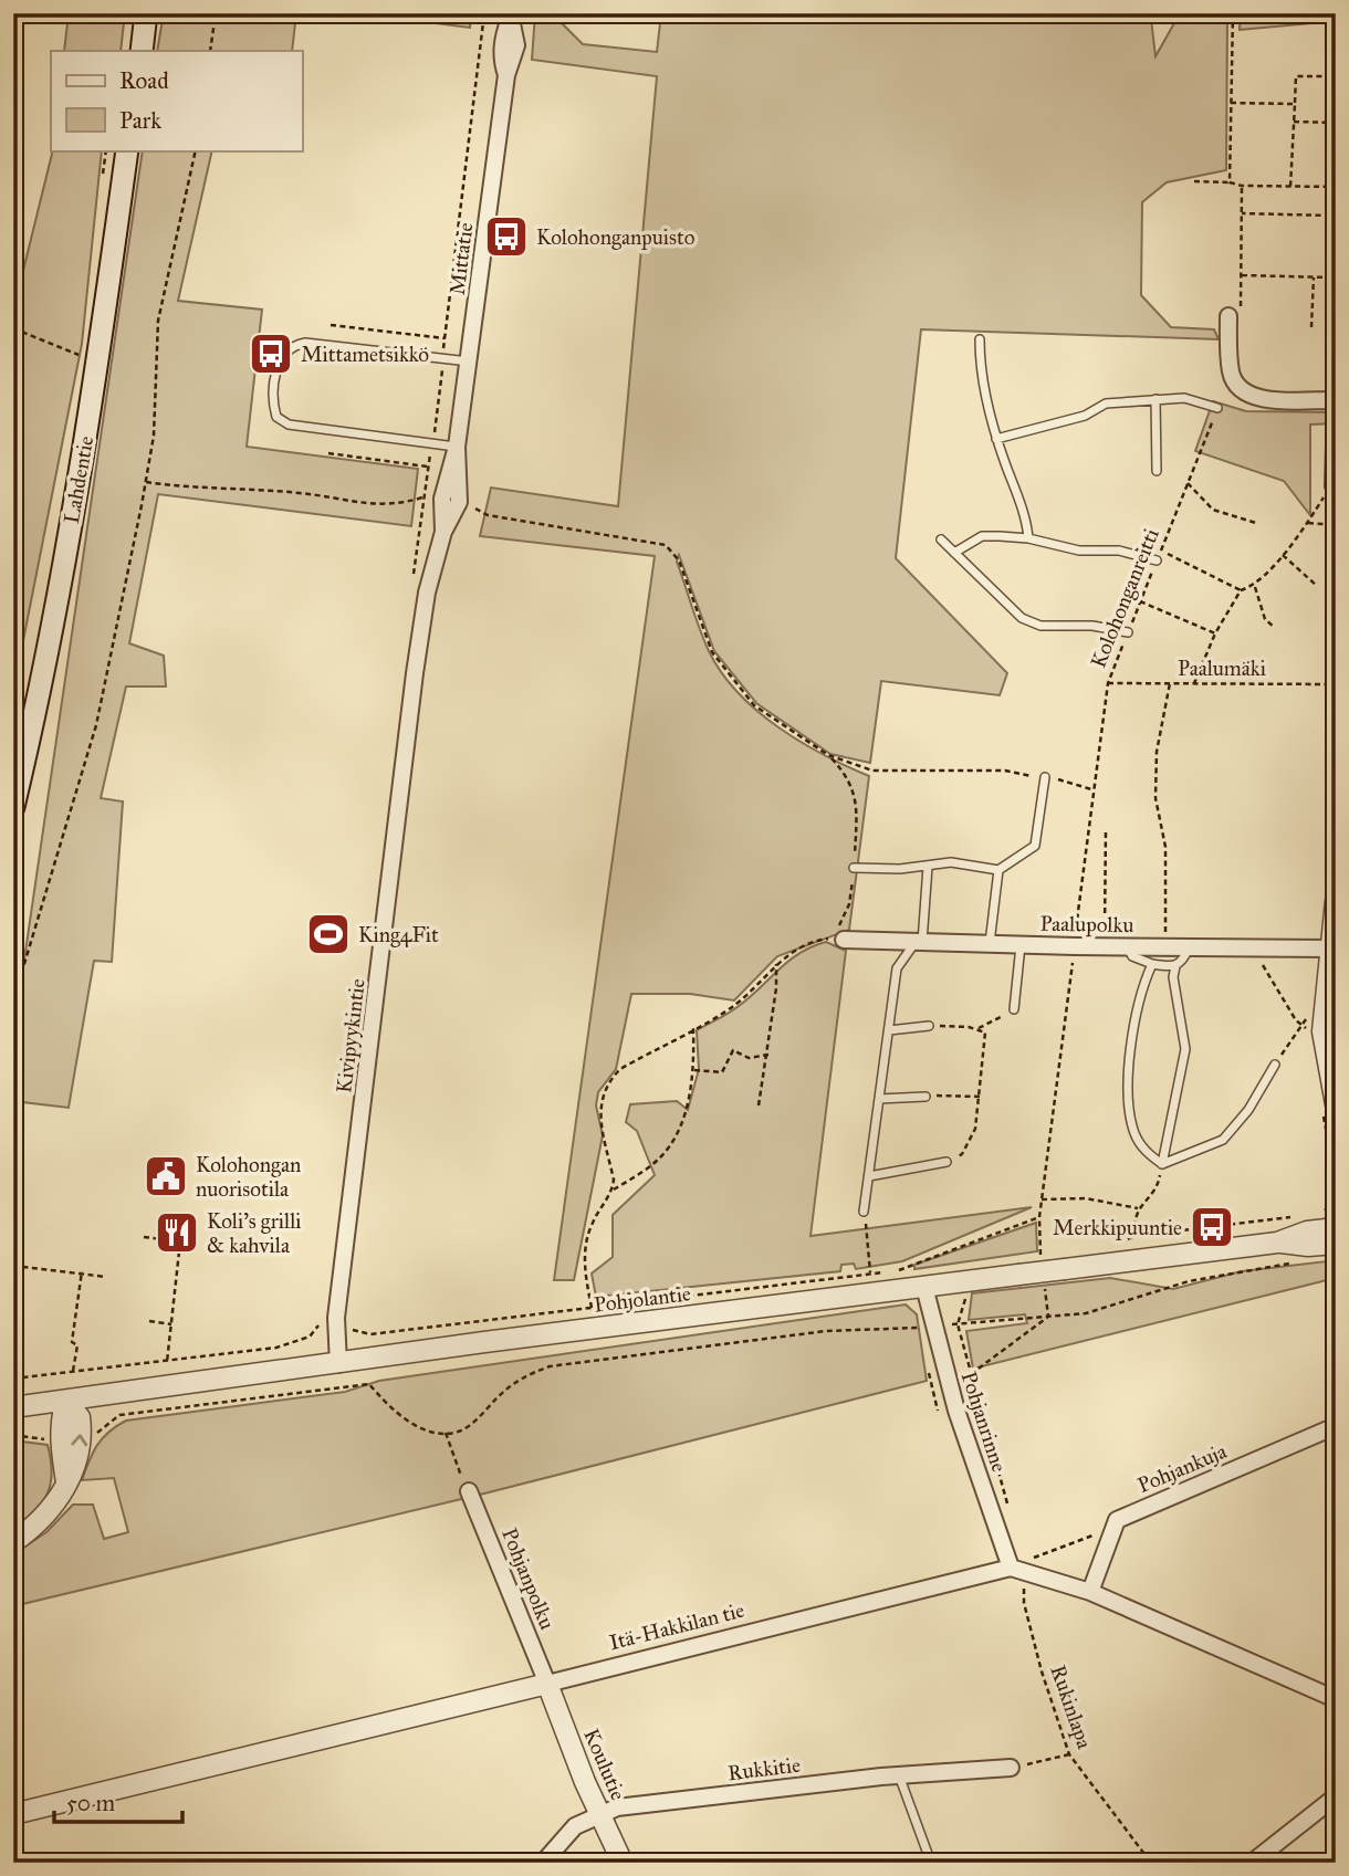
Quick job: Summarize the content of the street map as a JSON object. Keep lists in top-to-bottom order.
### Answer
{
  "streets": {
    "main road": ["Lahdentie"],
    "street": [
      "Mittatie",
      "Paalupolku",
      "Kivipyykintie",
      "Pohjolantie",
      "Pohjanrinne",
      "Pohjankuja",
      "Pohjanpolku",
      "Itä-Hakkilan tie",
      "Koulutie",
      "Rukkitie"
    ],
    "path": ["Kolohonganreitti", "Paalumäki", "Rukinlapa"]
  },
  "crossings": [
    ["Mittatie", "Kivipyykintie"],
    ["Kolohonganreitti", "Paalumäki"],
    ["Kolohonganreitti", "Paalupolku"],
    ["Kivipyykintie", "Pohjolantie"],
    ["Pohjolantie", "Pohjanrinne"],
    ["Pohjanrinne", "Itä-Hakkilan tie"],
    ["Pohjanpolku", "Itä-Hakkilan tie"],
    ["Pohjanpolku", "Koulutie"],
    ["Itä-Hakkilan tie", "Koulutie"],
    ["Koulutie", "Rukkitie"]
  ],
  "places": {
    "bus stop": ["Kolohonganpuisto", "Mittametsikkö", "Merkkipuuntie"],
    "sports": ["King4Fit"],
    "public building": ["Kolohongan nuorisotila"],
    "restaurant": ["Koli's grilli & kahvila"]
  },
  "legend": ["Road", "Park"],
  "scale_bar": "50 m"
}
